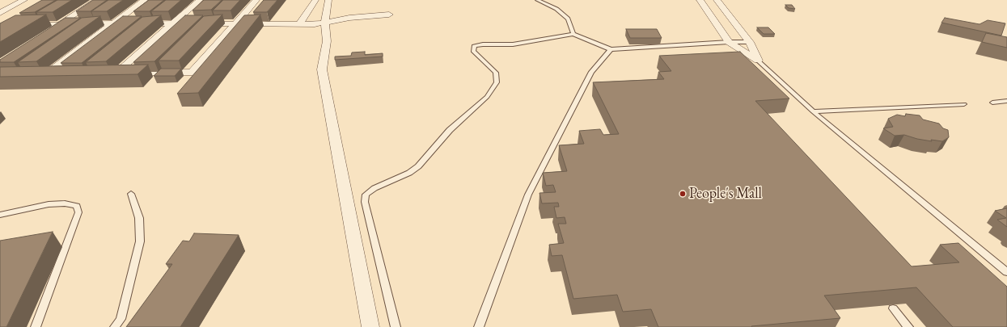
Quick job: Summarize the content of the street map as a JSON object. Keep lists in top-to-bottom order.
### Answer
{
  "places": ["People's Mall"]
}
